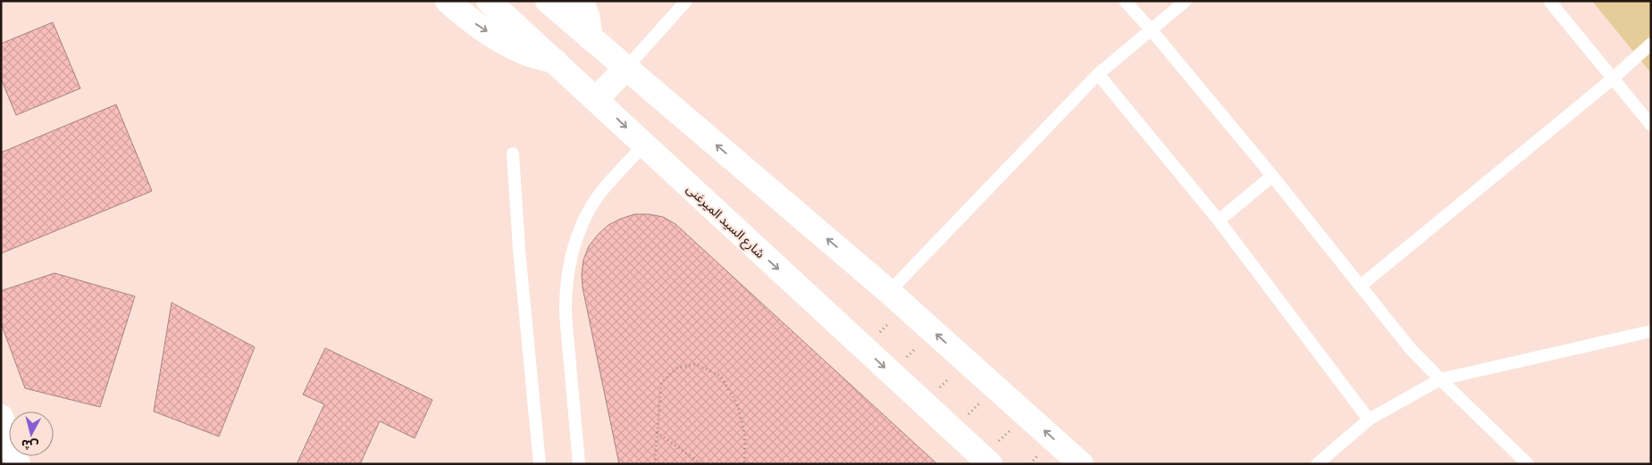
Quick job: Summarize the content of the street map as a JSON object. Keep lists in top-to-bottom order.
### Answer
{
  "streets": {
    "main road": ["شارع السيد الميرغنى"]
  },
  "north": "bottom"
}
